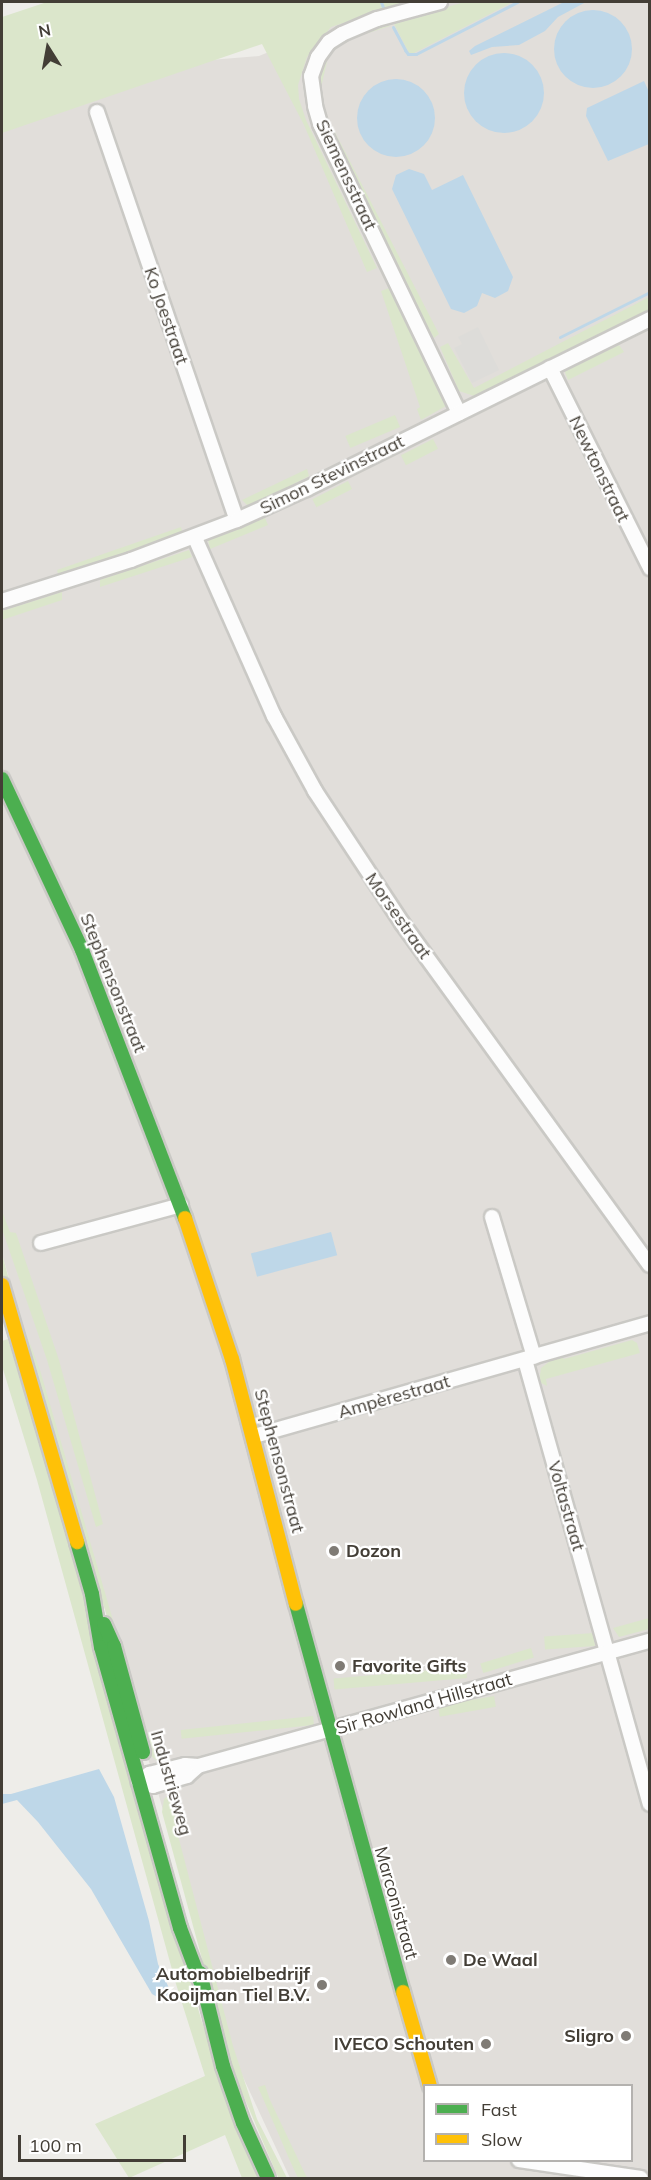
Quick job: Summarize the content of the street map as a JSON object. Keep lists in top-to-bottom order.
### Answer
{
  "streets": {
    "street": [
      "Siemensstraat",
      "Ko Joestraat",
      "Newtonstraat",
      "Simon Stevinstraat",
      "Morsestraat",
      "Stephensonstraat",
      "Ampèrestraat",
      "Voltastraat",
      "Sir Rowland Hillstraat",
      "Industrieweg",
      "Marconistraat"
    ]
  },
  "crossings": [
    ["Siemensstraat", "Simon Stevinstraat"],
    ["Ko Joestraat", "Simon Stevinstraat"],
    ["Newtonstraat", "Simon Stevinstraat"],
    ["Simon Stevinstraat", "Morsestraat"],
    ["Stephensonstraat", "Ampèrestraat"],
    ["Stephensonstraat", "Sir Rowland Hillstraat"],
    ["Stephensonstraat", "Marconistraat"],
    ["Ampèrestraat", "Voltastraat"],
    ["Voltastraat", "Sir Rowland Hillstraat"],
    ["Sir Rowland Hillstraat", "Industrieweg"],
    ["Sir Rowland Hillstraat", "Marconistraat"]
  ],
  "places": [
    "Dozon",
    "Favorite Gifts",
    "De Waal",
    "Automobielbedrijf Kooijman Tiel B.V.",
    "Sligro",
    "IVECO Schouten"
  ],
  "legend": ["Fast", "Slow"],
  "scale_bar": "100 m",
  "north": "top"
}
